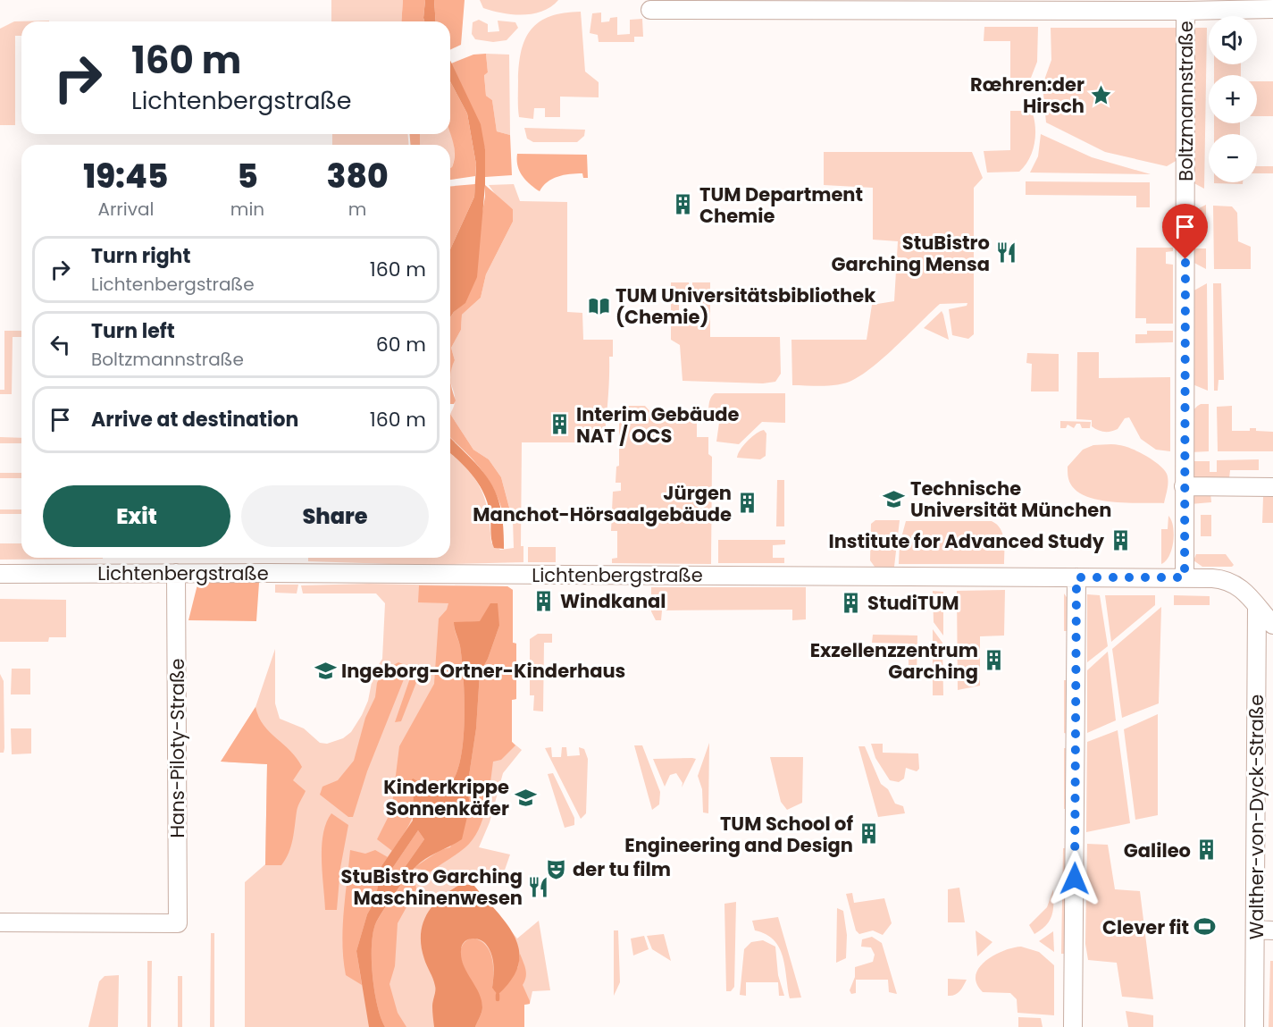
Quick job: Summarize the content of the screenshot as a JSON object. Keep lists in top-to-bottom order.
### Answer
{
  "streets": {
    "street": [
      "Boltzmannstraße",
      "Lichtenbergstraße",
      "Hans-Piloty-Straße",
      "Walther-von-Dyck-Straße"
    ]
  },
  "crossings": [
    ["Boltzmannstraße", "Lichtenbergstraße"],
    ["Lichtenbergstraße", "Hans-Piloty-Straße"],
    ["Lichtenbergstraße", "Walther-von-Dyck-Straße"]
  ],
  "places": {
    "place": ["Rœhren:der Hirsch"],
    "building": [
      "TUM Department Chemie",
      "Interim Gebäude NAT / OCS",
      "Jürgen Manchot-Hörsaalgebäude",
      "Institute for Advanced Study",
      "Windkanal",
      "StudiTUM",
      "Exzellenzzentrum Garching",
      "TUM School of Engineering and Design",
      "Galileo"
    ],
    "restaurant": ["StuBistro Garching Mensa", "StuBistro Garching Maschinenwesen"],
    "library": ["TUM Universitätsbibliothek (Chemie)"],
    "school or university": ["Technische Universität München", "Ingeborg-Ortner-Kinderhaus", "Kinderkrippe Sonnenkäfer"],
    "theatre": ["der tu film"],
    "sports": ["Clever fit"]
  },
  "page": {
    "map_buttons": ["+", "−"],
    "turn": ["160 m", "Lichtenbergstraße"],
    "eta": [
      "19:45",
      "Arrival",
      "5",
      "min",
      "380",
      "m"
    ],
    "list": [
      {
        "name": "Turn right",
        "note": "Lichtenbergstraße",
        "value": "160 m"
      },
      {
        "name": "Turn left",
        "note": "Boltzmannstraße",
        "value": "60 m"
      },
      {
        "name": "Arrive at destination",
        "value": "160 m"
      }
    ],
    "buttons": ["Exit", "Share"]
  }
}
